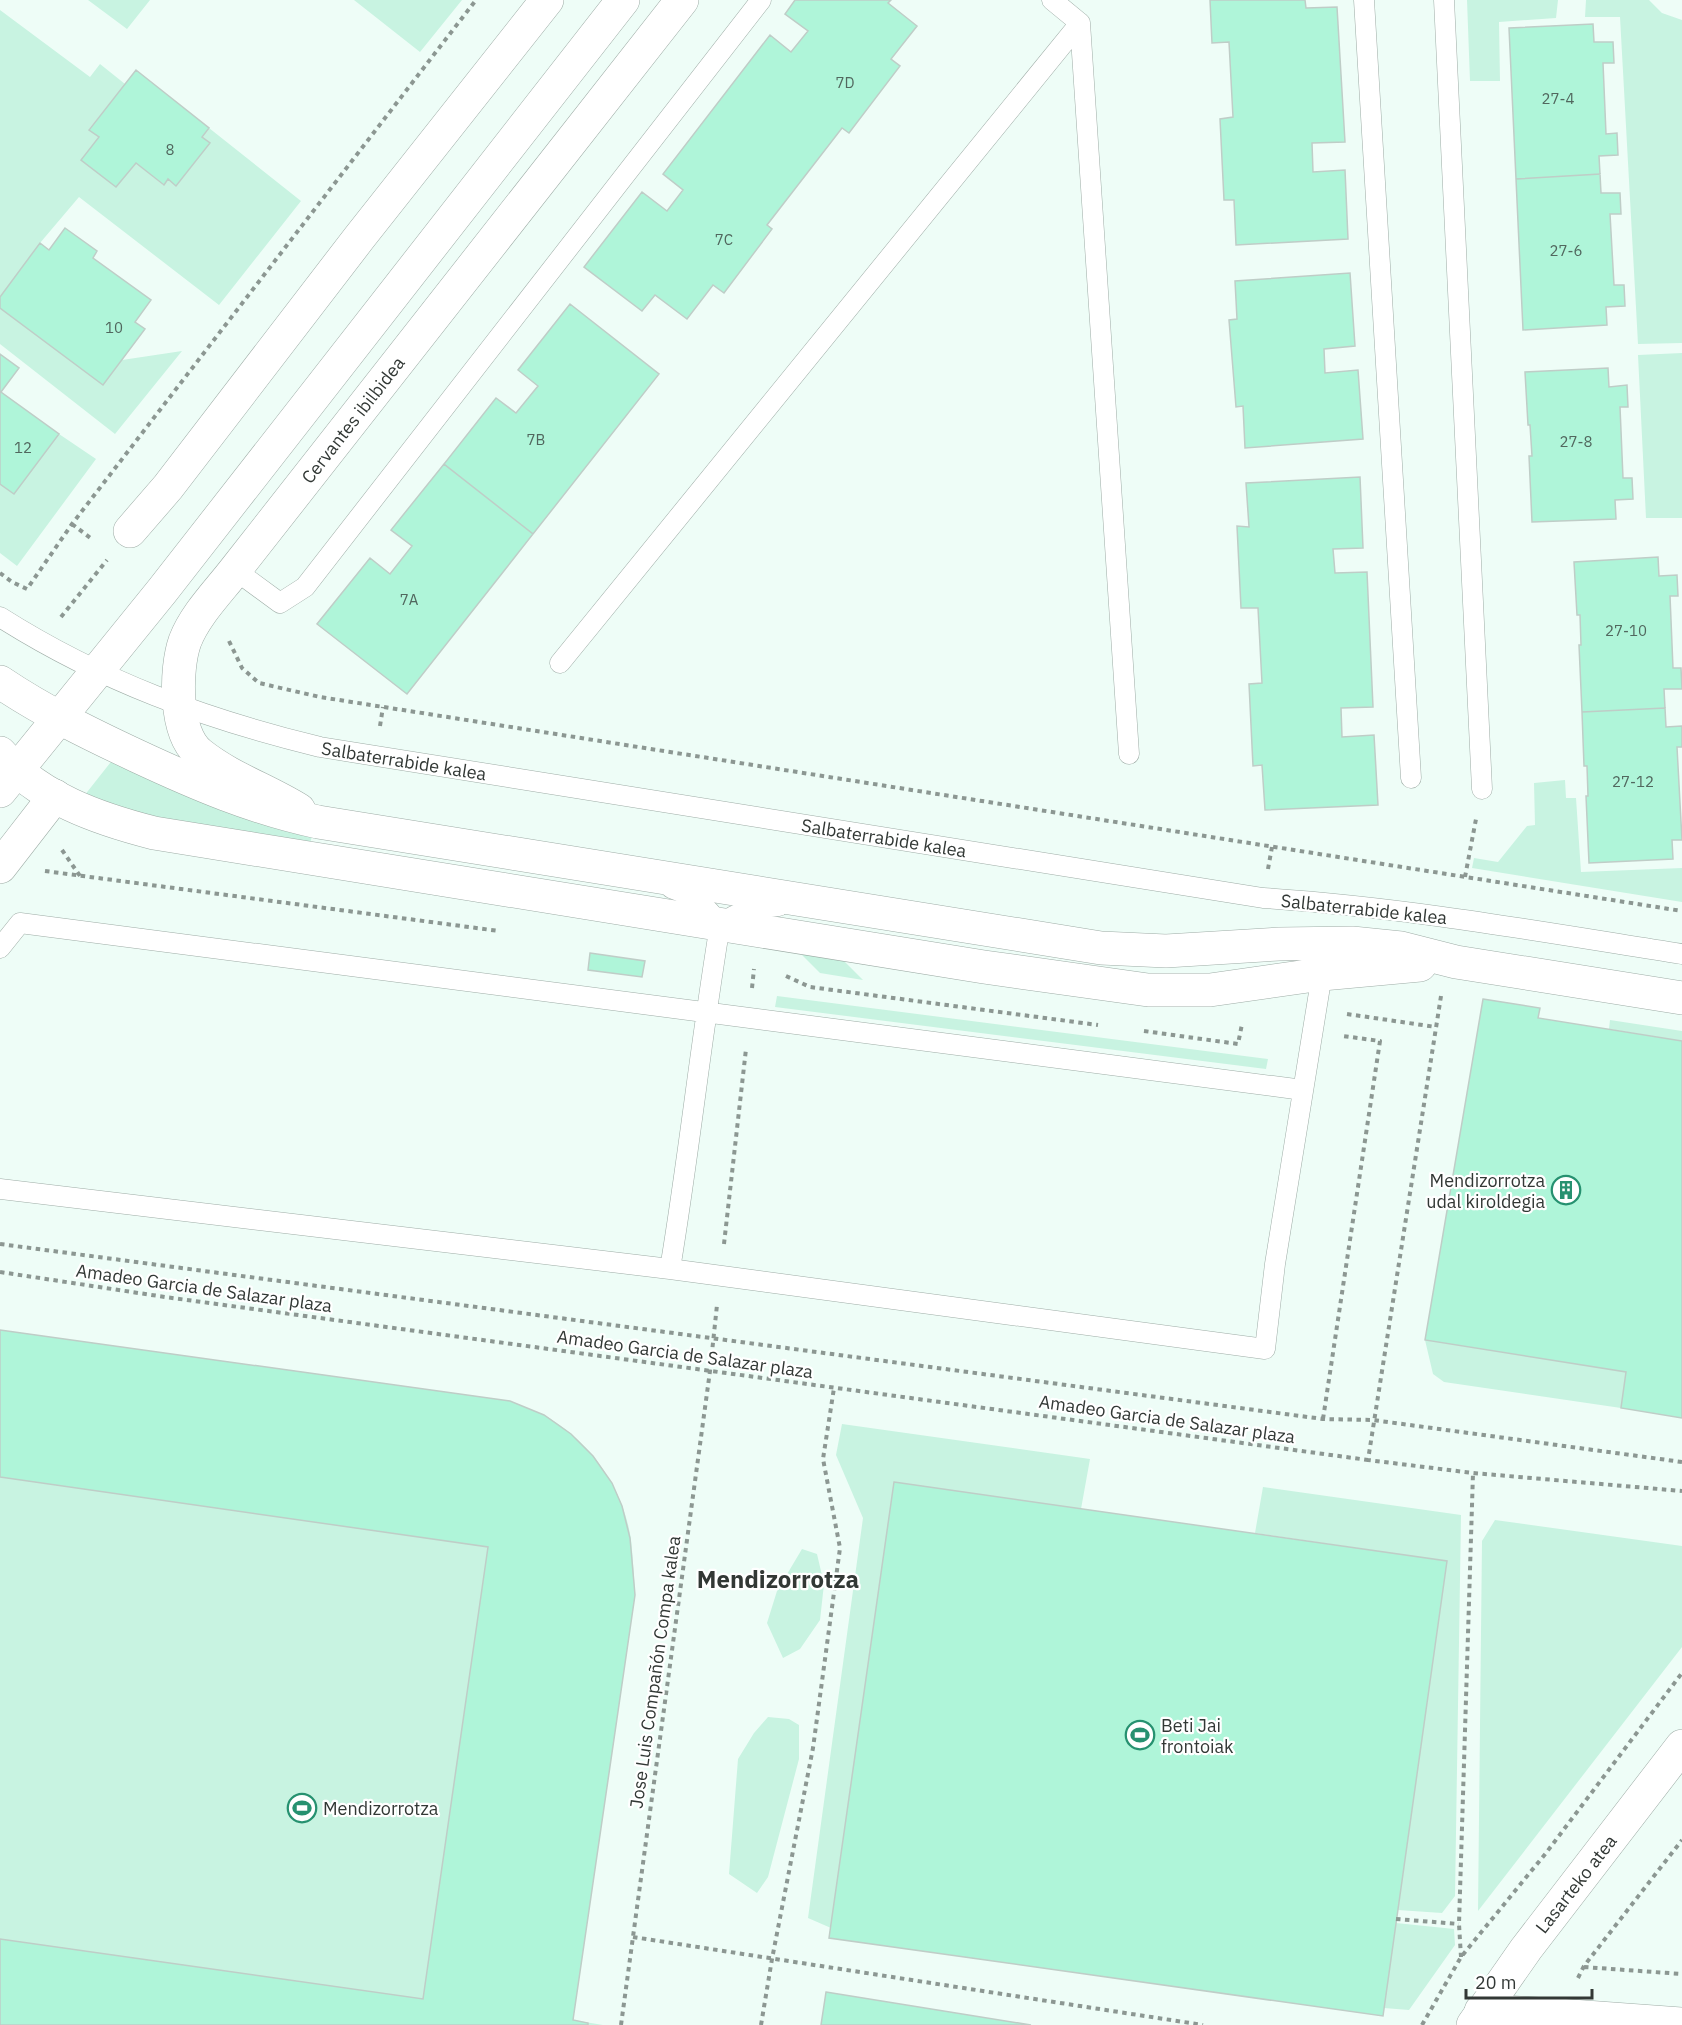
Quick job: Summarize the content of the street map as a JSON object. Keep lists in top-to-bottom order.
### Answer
{
  "streets": {
    "street": ["Cervantes ibilbidea", "Salbaterrabide kalea", "Lasarteko atea"],
    "path": ["Amadeo Garcia de Salazar plaza", "Jose Luis Compañón Compa kalea"]
  },
  "crossings": [
    ["Cervantes ibilbidea", "Salbaterrabide kalea"],
    ["Amadeo Garcia de Salazar plaza", "Jose Luis Compañón Compa kalea"]
  ],
  "districts": ["Mendizorrotza"],
  "places": {
    "building": ["Mendizorrotza udal kiroldegia"],
    "sports": ["Beti Jai frontoiak", "Mendizorrotza"]
  },
  "house_numbers": [
    "7D",
    "27-4",
    "8",
    "7C",
    "27-6",
    "10",
    "7B",
    "27-8",
    "12",
    "7A",
    "27-10",
    "27-12"
  ],
  "scale_bar": "20 m"
}
